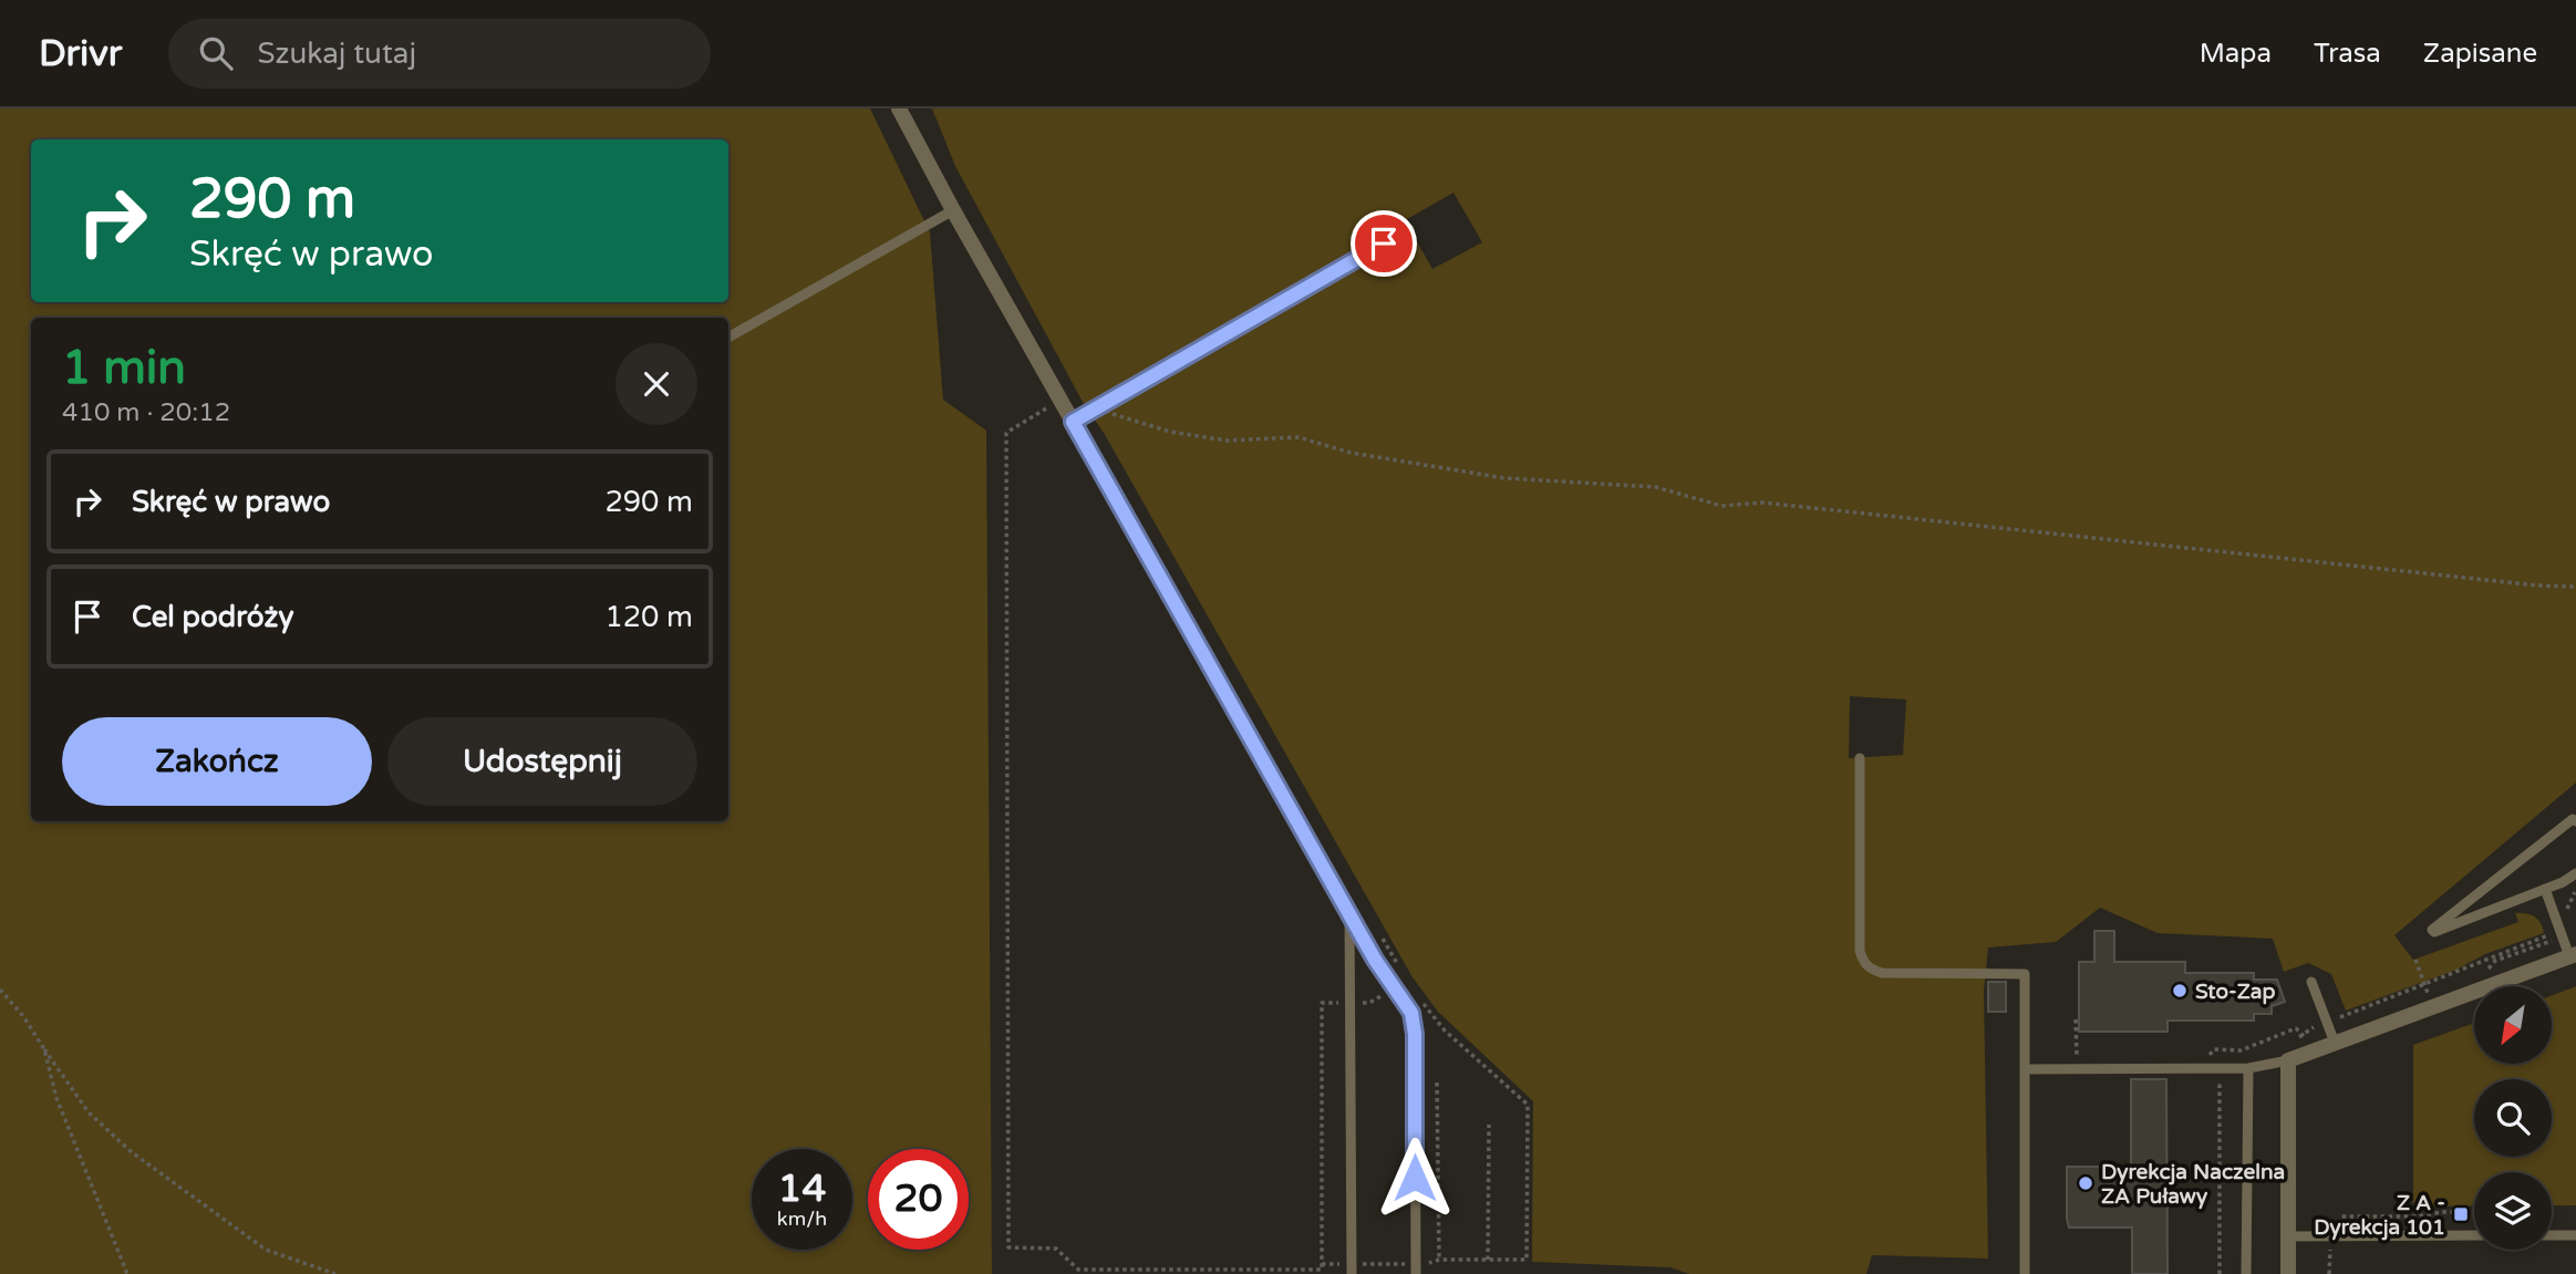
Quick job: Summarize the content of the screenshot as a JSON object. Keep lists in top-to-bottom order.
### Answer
{
  "places": {
    "other": ["Sto-Zap", "Dyrekcja Naczelna ZA Puławy"],
    "transit": ["Z A - Dyrekcja 101"]
  },
  "north": "bottom left",
  "page": {
    "header": "Drivr",
    "search": "Szukaj tutaj",
    "nav": ["Mapa", "Trasa", "Zapisane"],
    "turn": ["290 m", "Skręć w prawo"],
    "heading": ["1 min", "410 m · 20:12"],
    "list": [
      {
        "name": "Skręć w prawo",
        "value": "290 m"
      },
      {
        "name": "Cel podróży",
        "value": "120 m"
      }
    ],
    "buttons": ["Zakończ", "Udostępnij"],
    "speed": "14 km/h",
    "limit": "20"
  }
}
